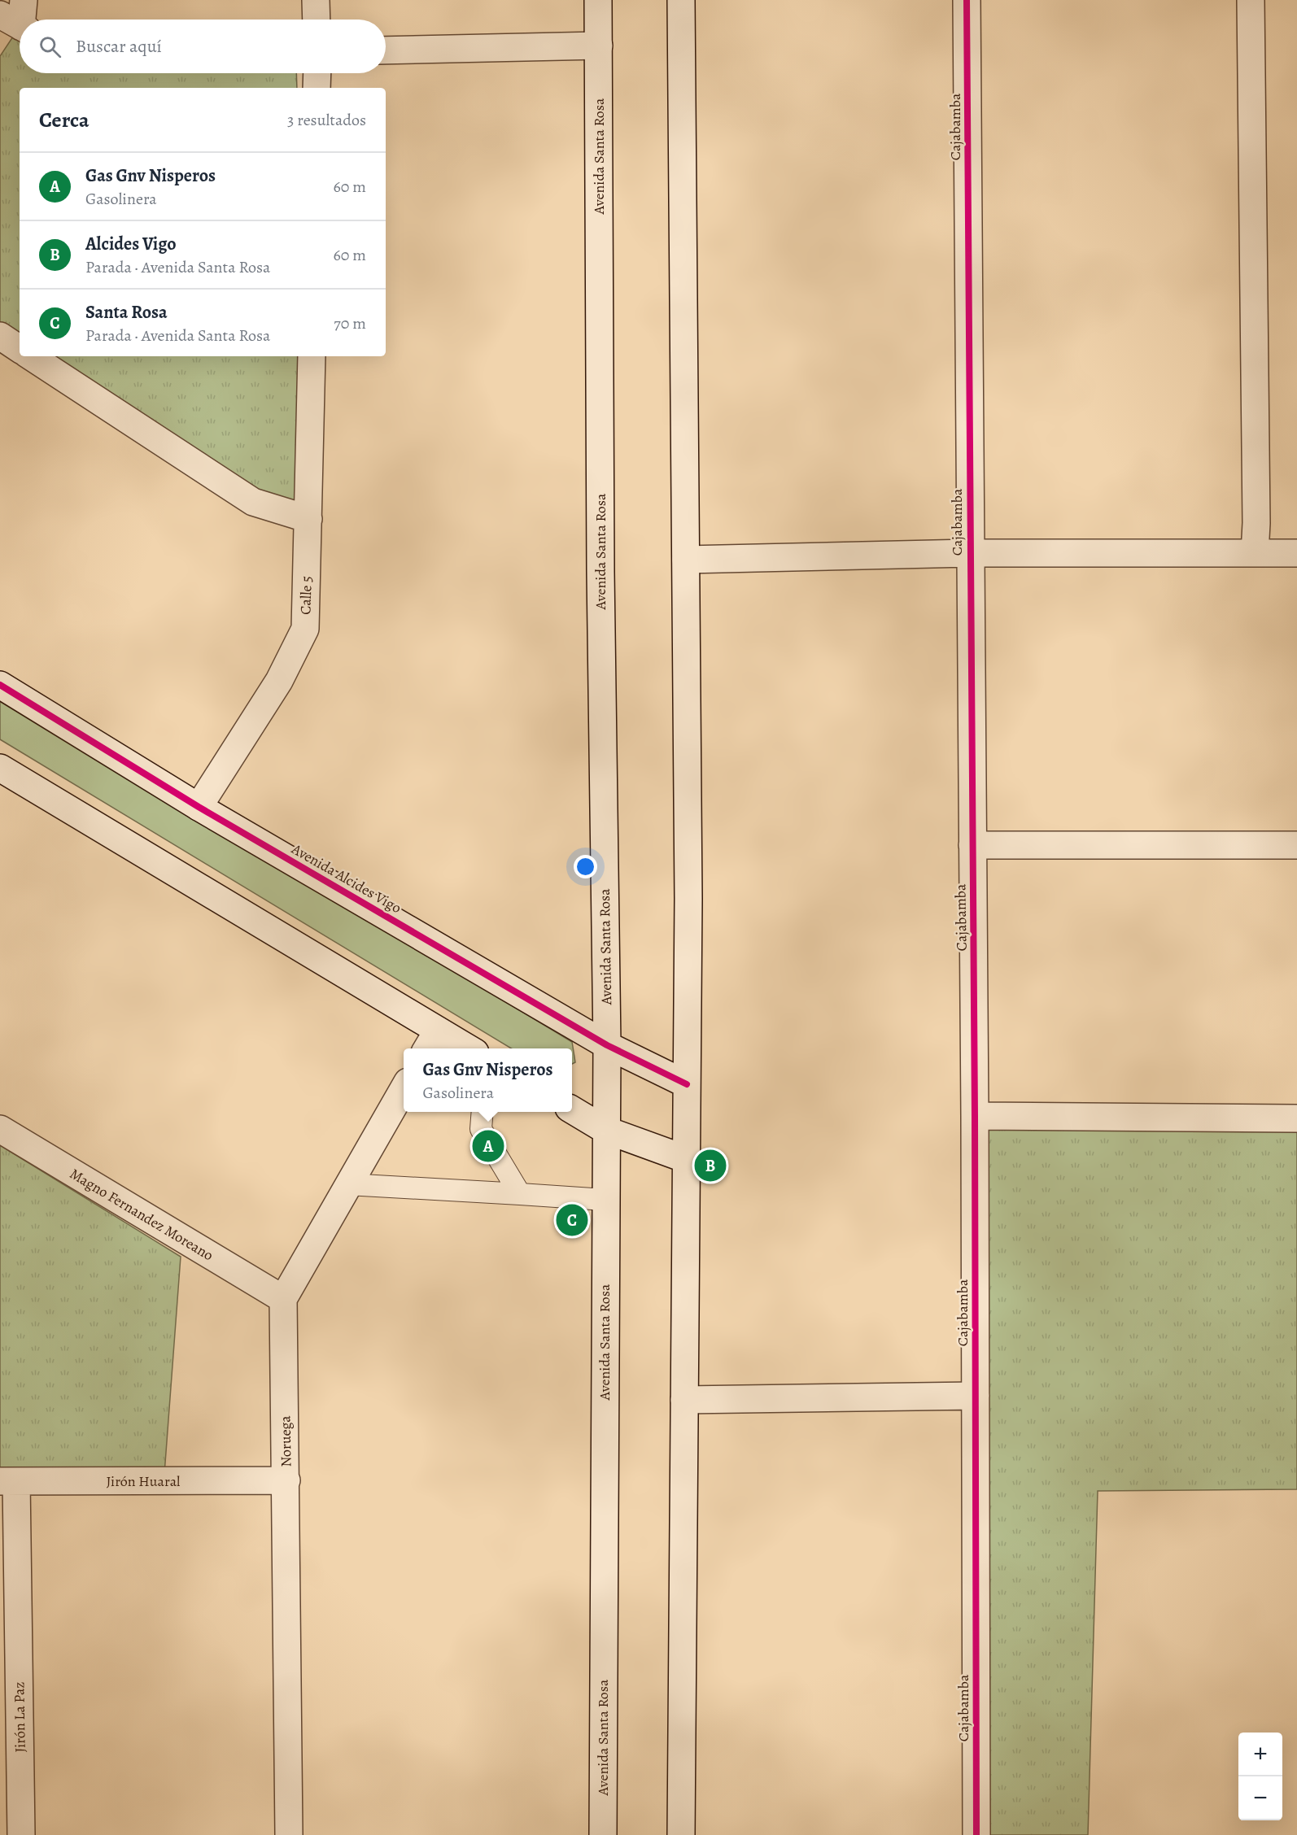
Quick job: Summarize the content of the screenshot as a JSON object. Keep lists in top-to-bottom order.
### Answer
{
  "streets": {
    "street": [
      "Cajabamba",
      "Avenida Santa Rosa",
      "Calle 5",
      "Avenida Alcides Vigo",
      "Magno Fernandez Moreano",
      "Noruega",
      "Jirón Huaral",
      "Jirón La Paz"
    ]
  },
  "crossings": [
    ["Avenida Santa Rosa", "Avenida Alcides Vigo"],
    ["Calle 5", "Avenida Alcides Vigo"],
    ["Magno Fernandez Moreano", "Noruega"],
    ["Noruega", "Jirón Huaral"],
    ["Jirón Huaral", "Jirón La Paz"]
  ],
  "page": {
    "search": "Buscar aquí",
    "heading": ["Cerca", "3 resultados"],
    "list": [
      {
        "mark": "A",
        "name": "Gas Gnv Nisperos",
        "note": "Gasolinera",
        "value": "60 m"
      },
      {
        "mark": "B",
        "name": "Alcides Vigo",
        "note": "Parada · Avenida Santa Rosa",
        "value": "60 m"
      },
      {
        "mark": "C",
        "name": "Santa Rosa",
        "note": "Parada · Avenida Santa Rosa",
        "value": "70 m"
      }
    ],
    "popup": ["Gas Gnv Nisperos", "Gasolinera"],
    "pins": ["A", "B", "C"],
    "map_buttons": ["+", "−"]
  }
}
